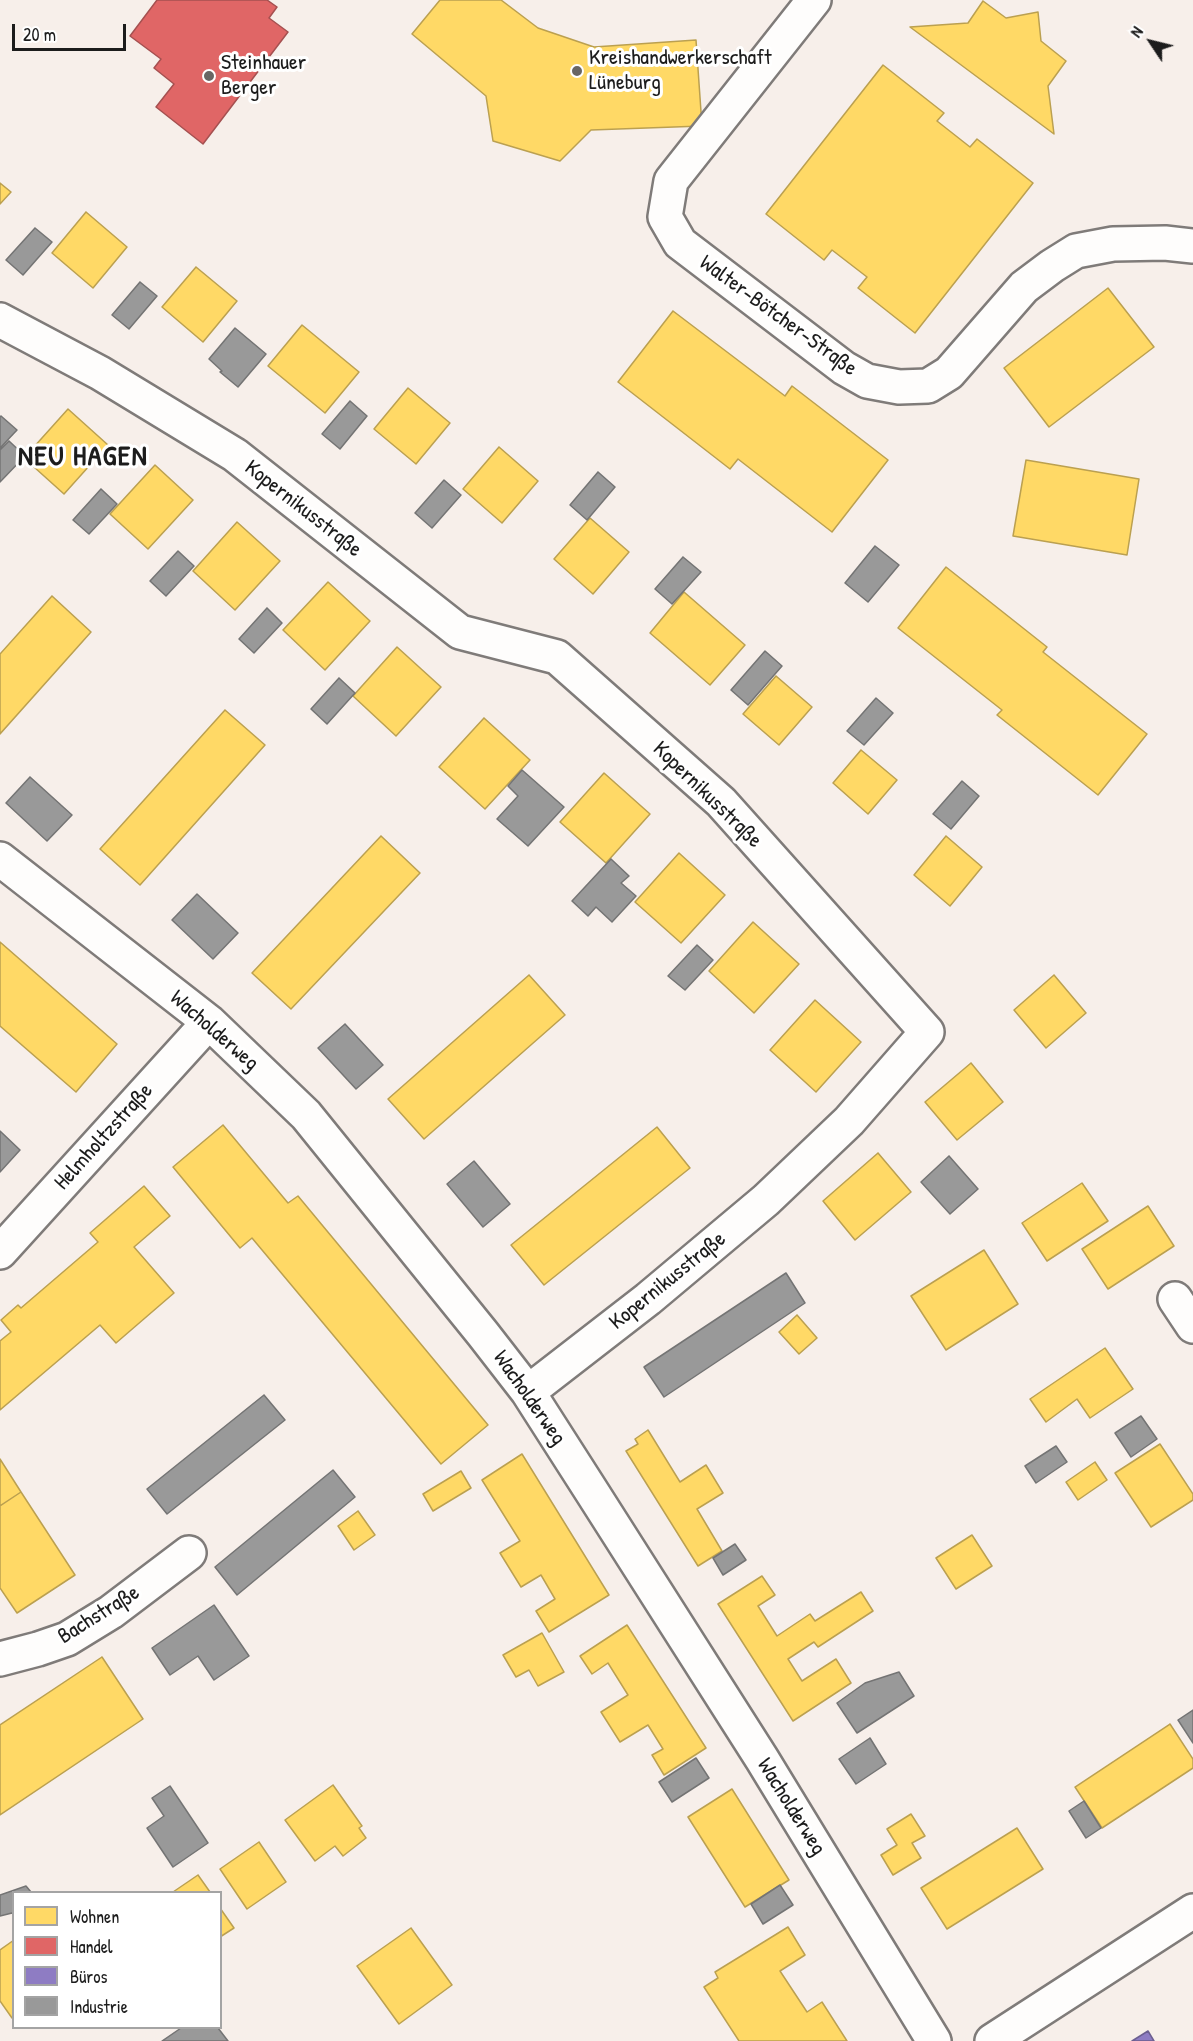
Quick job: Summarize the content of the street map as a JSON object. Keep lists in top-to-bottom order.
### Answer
{
  "streets": {
    "street": [
      "Walter-Bötcher-Straße",
      "Kopernikusstraße",
      "Wacholderweg",
      "Helmholtzstraße",
      "Bachstraße"
    ]
  },
  "crossings": [
    ["Kopernikusstraße", "Wacholderweg"],
    ["Wacholderweg", "Helmholtzstraße"]
  ],
  "districts": ["NEU HAGEN"],
  "places": ["Kreishandwerkerschaft Lüneburg", "Steinhauer Berger"],
  "legend": [
    "Wohnen",
    "Handel",
    "Büros",
    "Industrie"
  ],
  "scale_bar": "20 m",
  "north": "top left"
}
